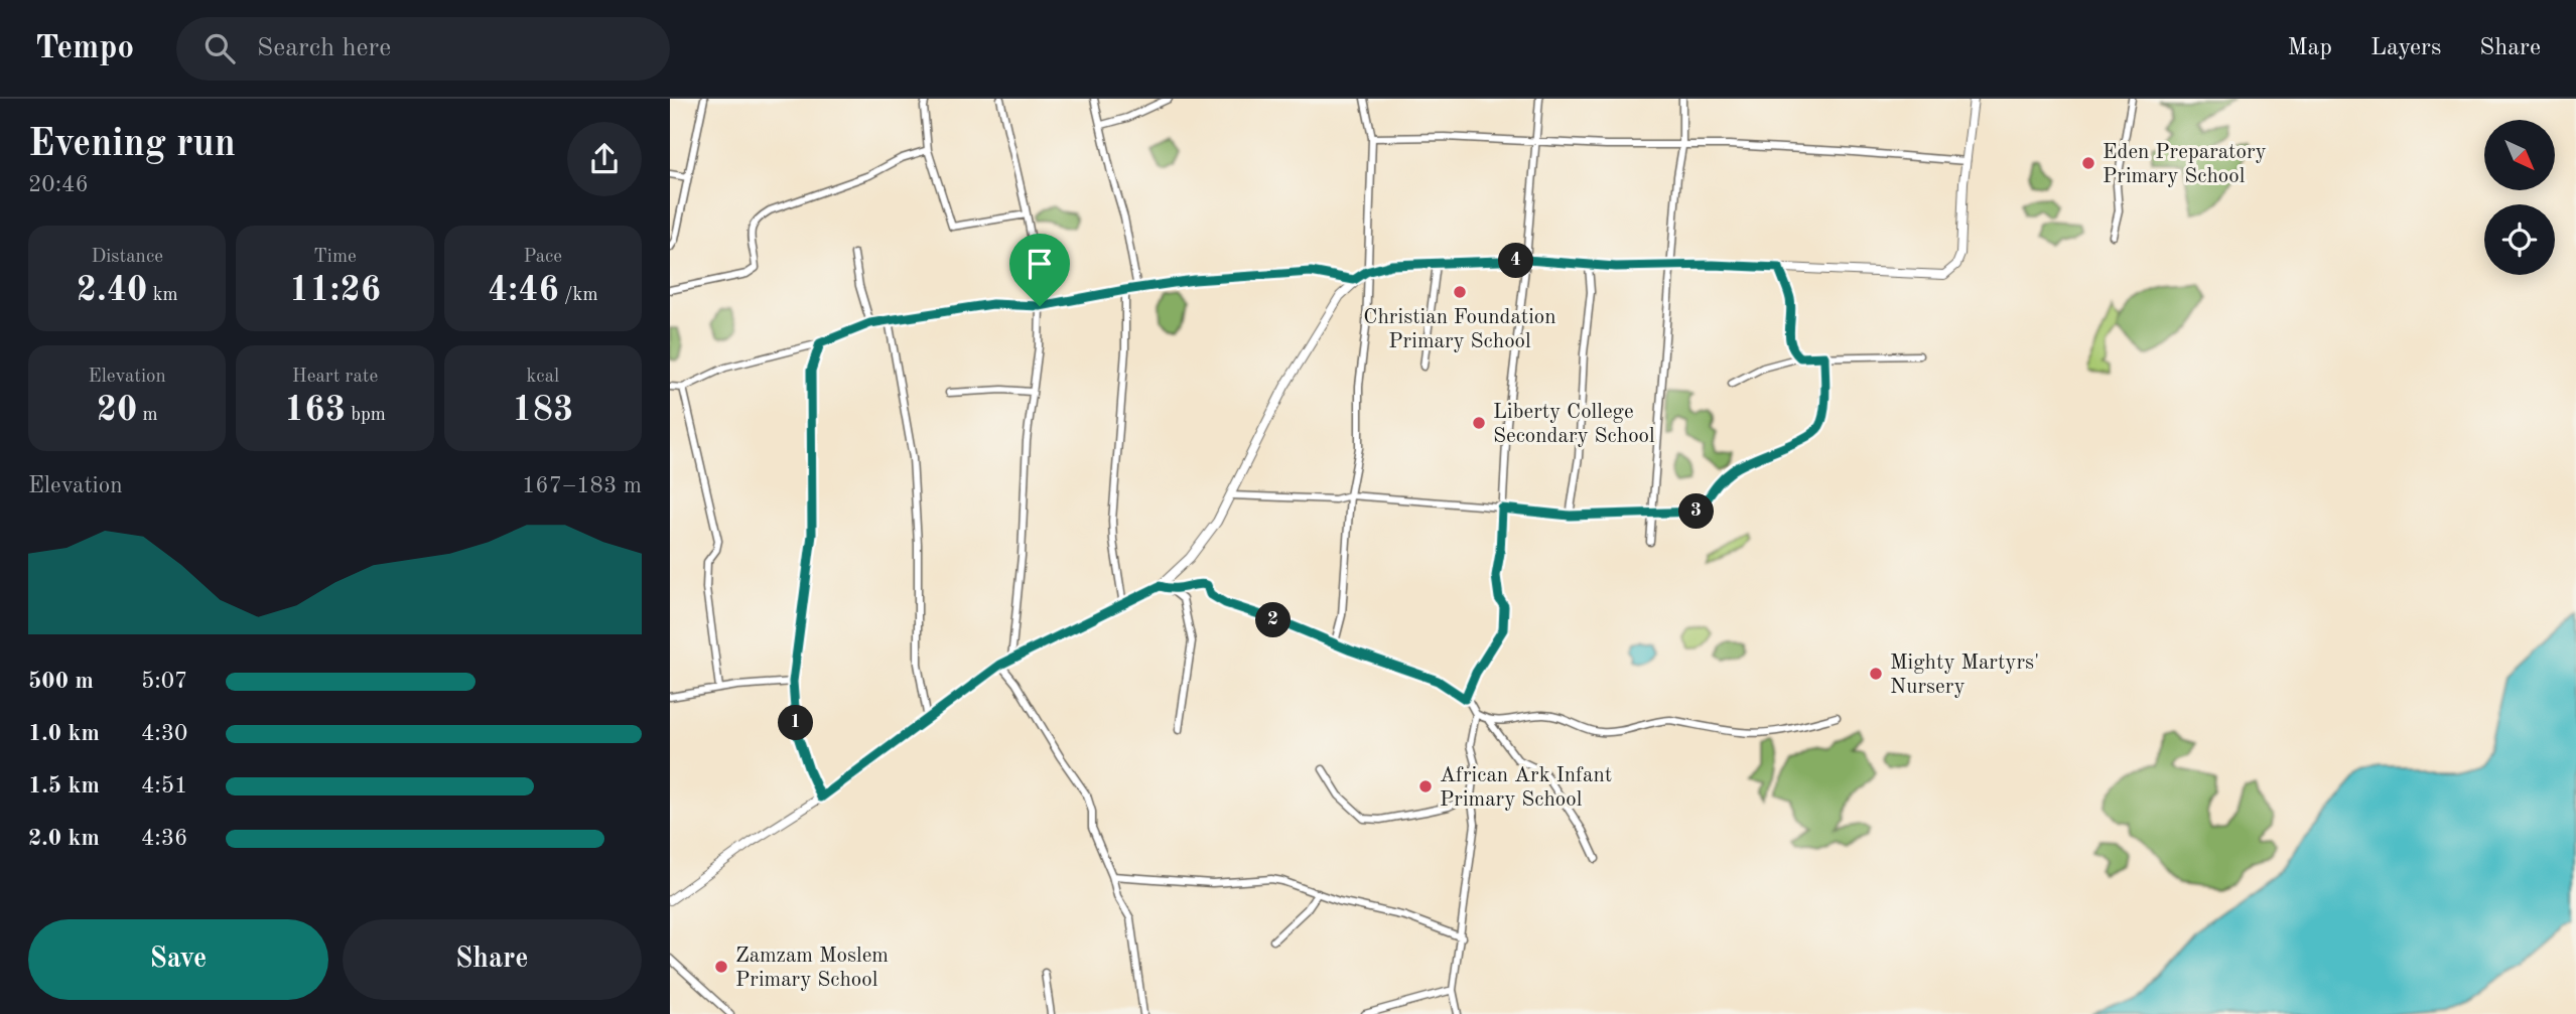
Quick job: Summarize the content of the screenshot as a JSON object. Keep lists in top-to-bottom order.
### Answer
{
  "places": [
    "Eden Preparatory Primary School",
    "Christian Foundation Primary School",
    "Liberty College Secondary School",
    "Mighty Martyrs' Nursery",
    "African Ark Infant Primary School",
    "Zamzam Moslem Primary School"
  ],
  "north": "bottom right",
  "page": {
    "header": "Tempo",
    "search": "Search here",
    "nav": ["Map", "Layers", "Share"],
    "heading": ["Evening run", "20:46"],
    "stats": [
      ["Distance", "2.40 km"],
      ["Time", "11:26"],
      ["Pace", "4:46 /km"],
      ["Elevation", "20 m"],
      ["Heart rate", "163 bpm"],
      ["kcal", "183"]
    ],
    "pins": [
      "4",
      "3",
      "2",
      "1"
    ],
    "chart": ["Elevation", "167–183 m"],
    "list": [
      {
        "name": "500 m",
        "note": "5:07"
      },
      {
        "name": "1.0 km",
        "note": "4:30"
      },
      {
        "name": "1.5 km",
        "note": "4:51"
      },
      {
        "name": "2.0 km",
        "note": "4:36"
      }
    ],
    "buttons": ["Save", "Share"]
  }
}
